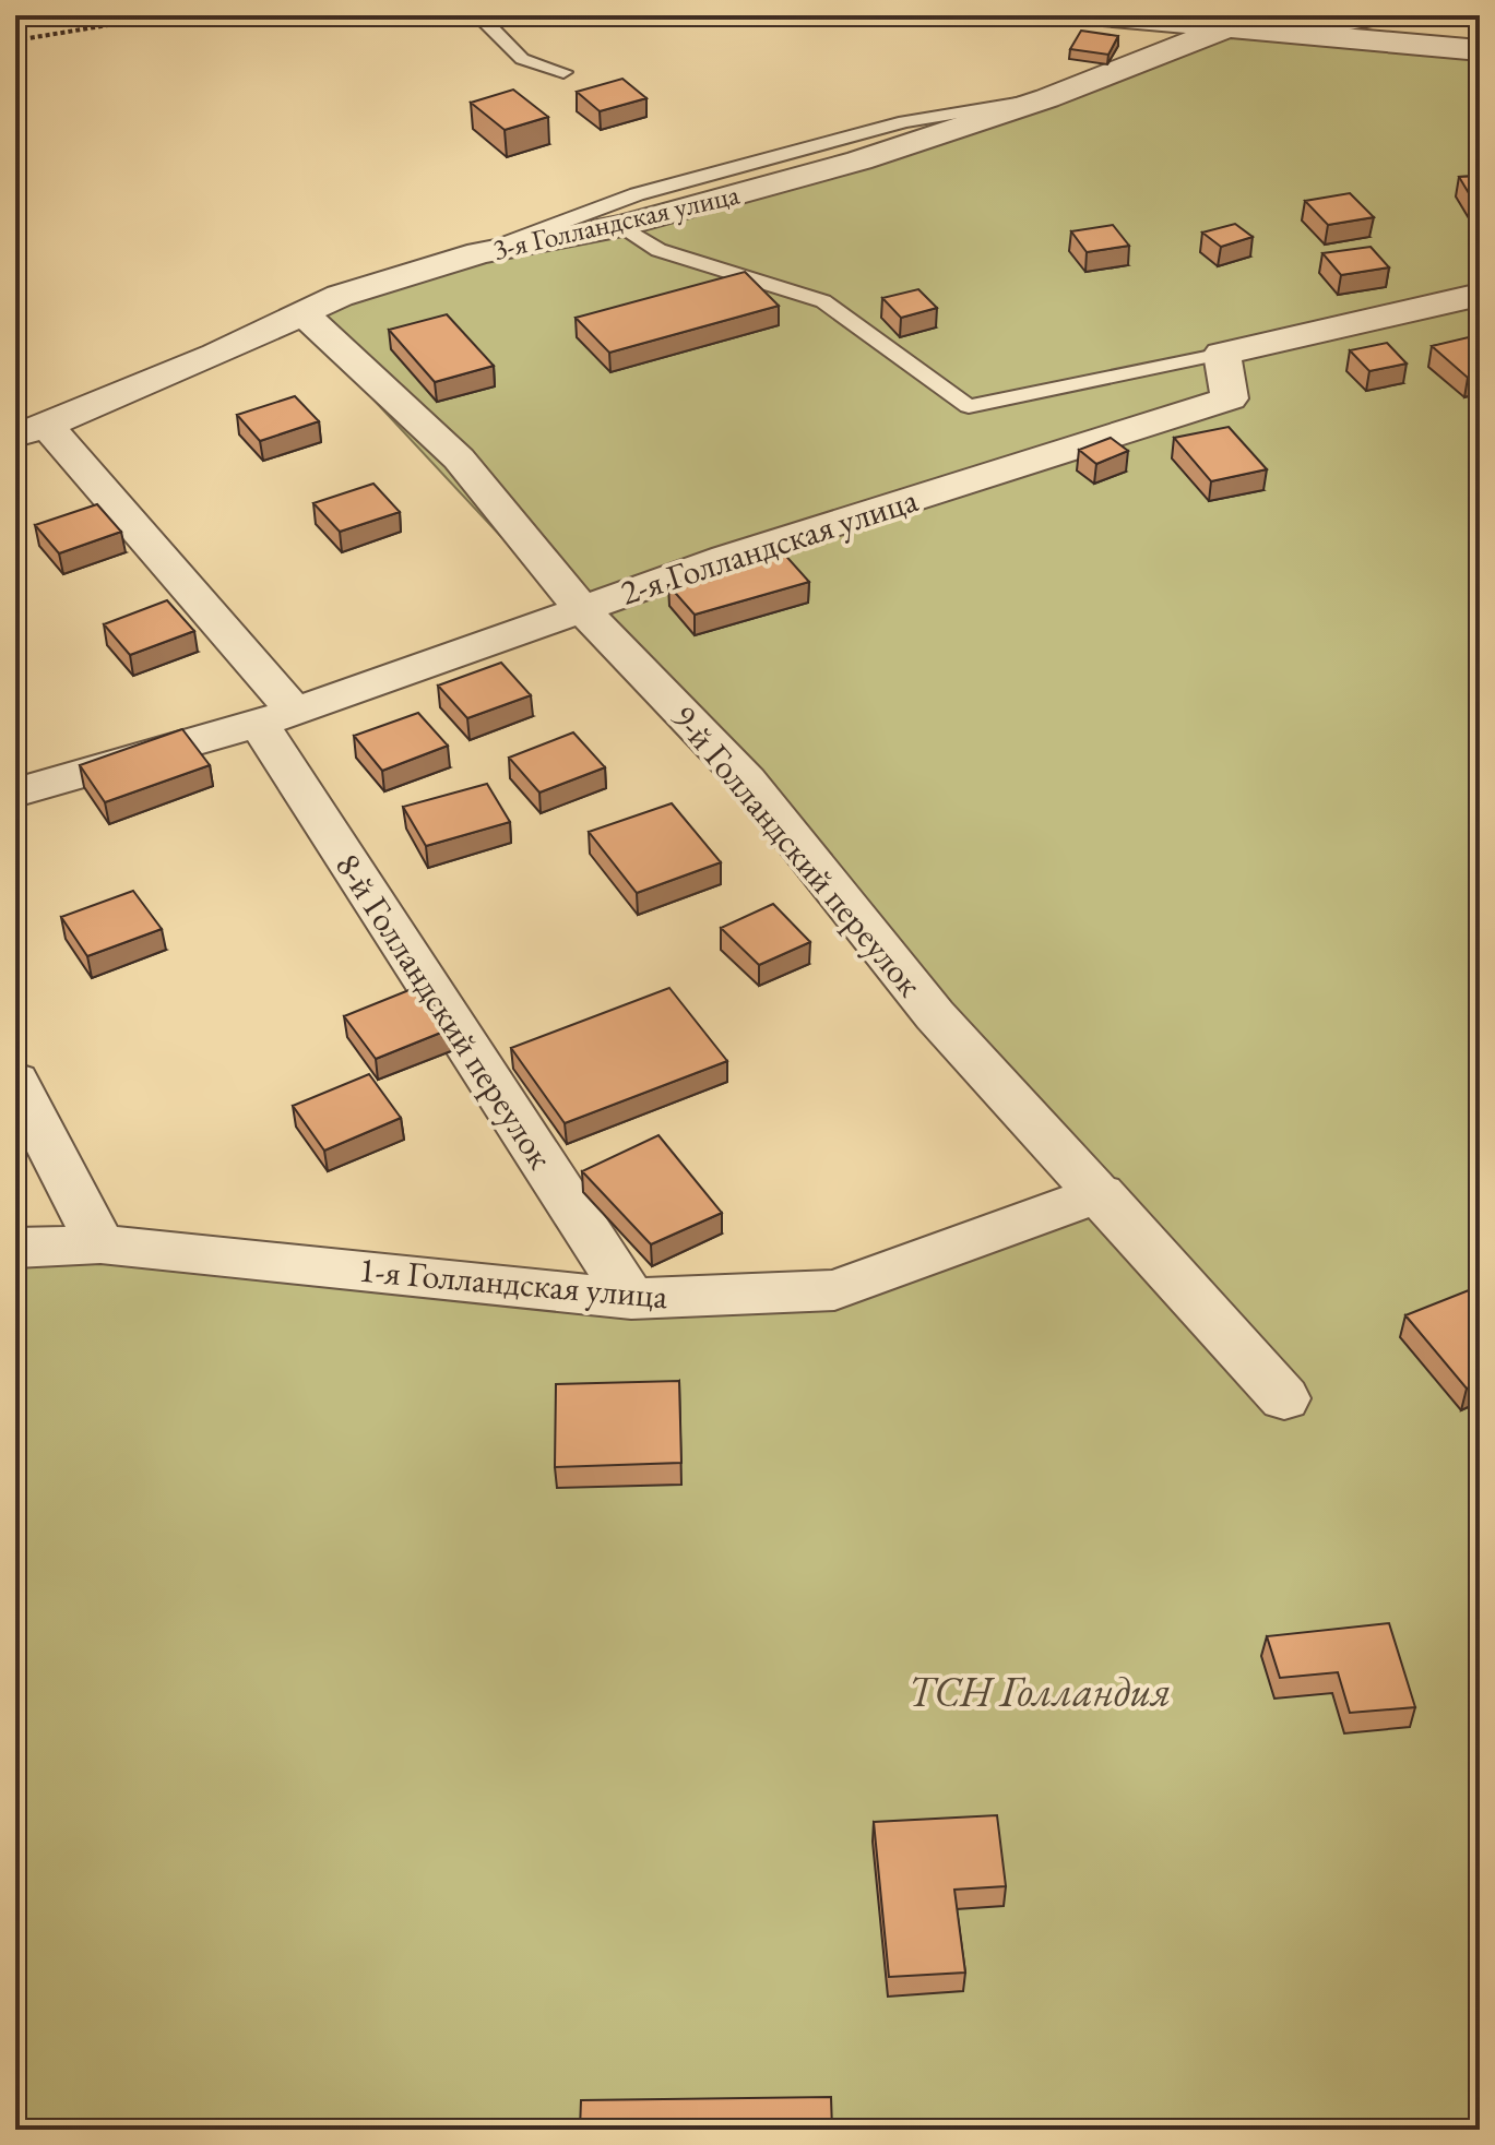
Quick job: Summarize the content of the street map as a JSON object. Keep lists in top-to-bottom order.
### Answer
{
  "streets": {
    "street": [
      "3-я Голландская улица",
      "2-я Голландская улица",
      "9-й Голландский переулок",
      "8-й Голландский переулок",
      "1-я Голландская улица"
    ]
  },
  "crossings": [
    ["3-я Голландская улица", "9-й Голландский переулок"],
    ["3-я Голландская улица", "8-й Голландский переулок"],
    ["2-я Голландская улица", "9-й Голландский переулок"],
    ["2-я Голландская улица", "8-й Голландский переулок"],
    ["9-й Голландский переулок", "1-я Голландская улица"],
    ["8-й Голландский переулок", "1-я Голландская улица"]
  ],
  "parks": ["ТСН Голландия"]
}
